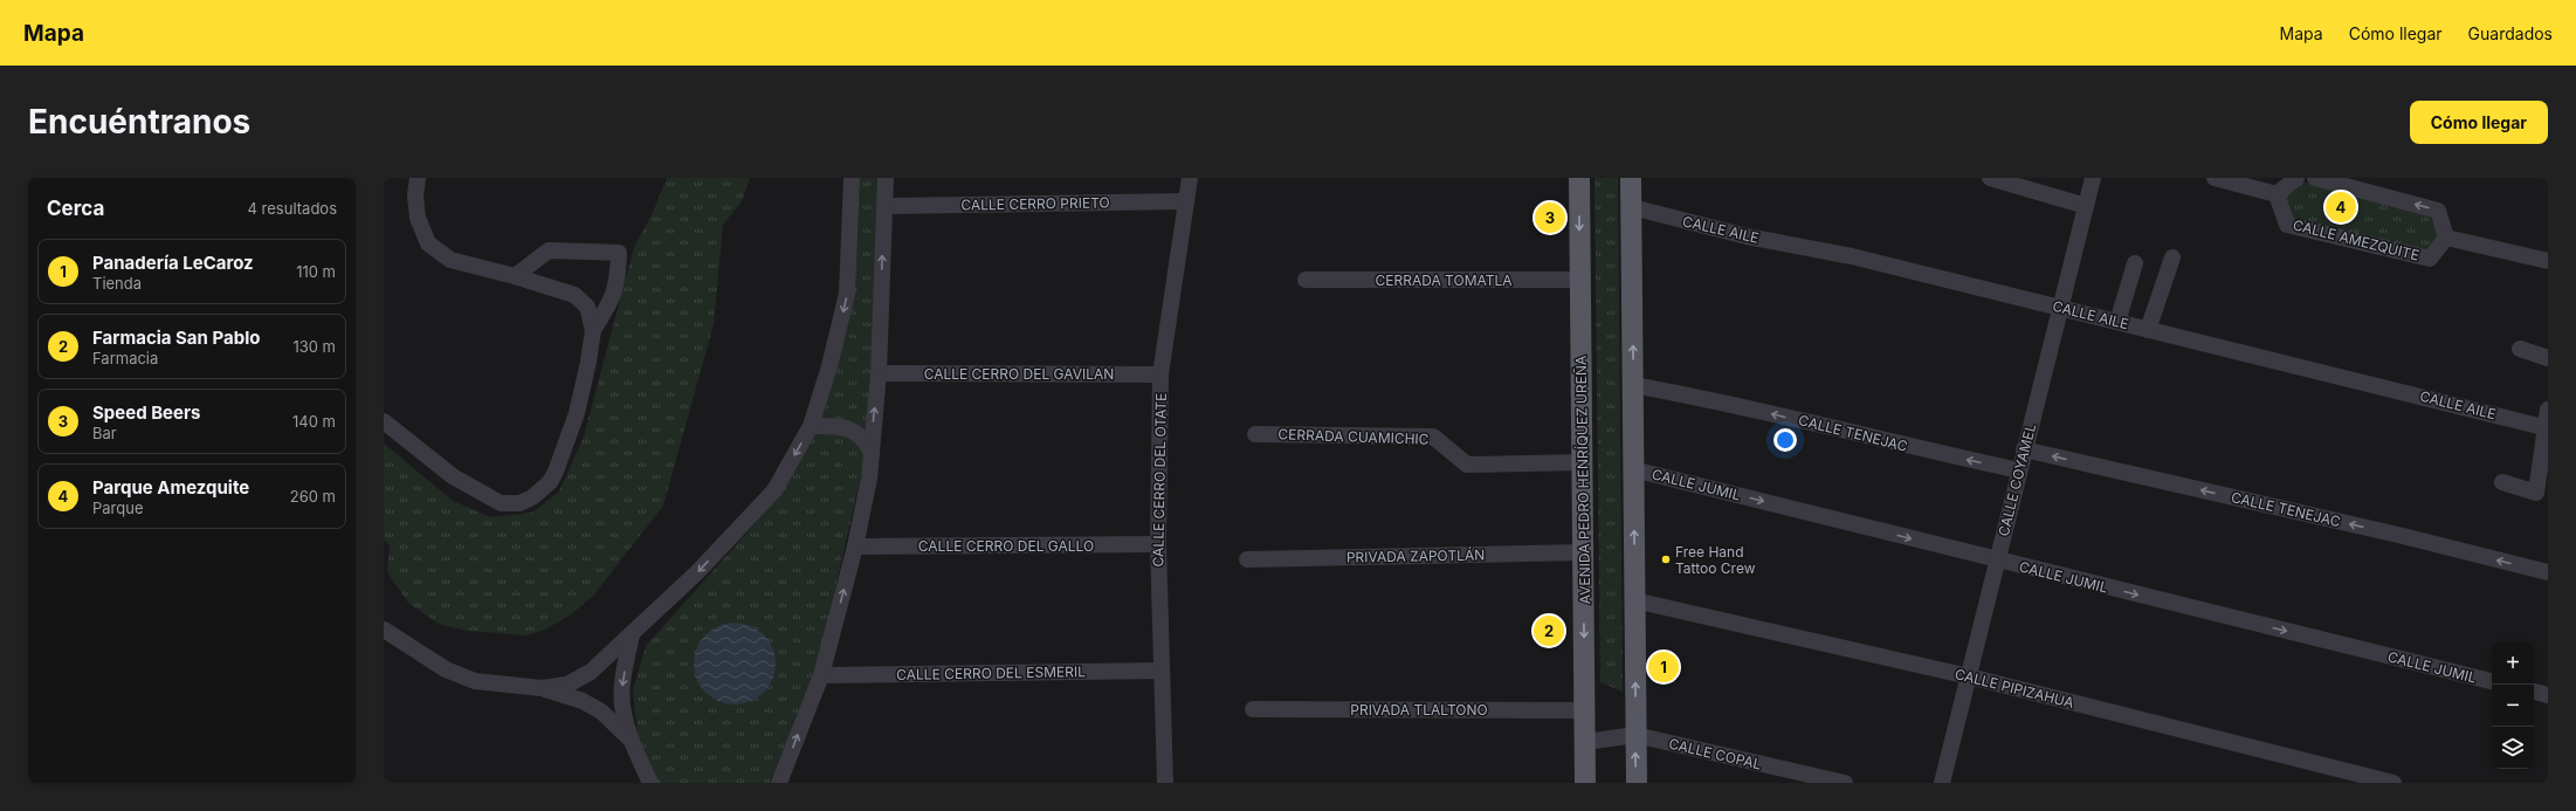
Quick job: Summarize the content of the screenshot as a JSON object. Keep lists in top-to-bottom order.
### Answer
{
  "streets": {
    "main road": ["AVENIDA PEDRO HENRÍQUEZ UREÑA"],
    "street": [
      "CALLE CERRO PRIETO",
      "CALLE AILE",
      "CALLE AMEZQUITE",
      "CERRADA TOMATLA",
      "CALLE CERRO DEL GAVILAN",
      "CALLE TENEJAC",
      "CERRADA CUAMICHIC",
      "CALLE CERRO DEL OTATE",
      "CALLE COYAMEL",
      "CALLE JUMIL",
      "CALLE CERRO DEL GALLO",
      "PRIVADA ZAPOTLÁN",
      "CALLE CERRO DEL ESMERIL",
      "CALLE PIPIZAHUA",
      "PRIVADA TLALTONO",
      "CALLE COPAL"
    ]
  },
  "crossings": [
    ["CALLE CERRO PRIETO", "CALLE CERRO DEL OTATE"],
    ["CALLE AILE", "CALLE COYAMEL"],
    ["CERRADA TOMATLA", "AVENIDA PEDRO HENRÍQUEZ UREÑA"],
    ["CALLE CERRO DEL GAVILAN", "CALLE CERRO DEL OTATE"],
    ["CALLE TENEJAC", "CALLE COYAMEL"],
    ["CERRADA CUAMICHIC", "AVENIDA PEDRO HENRÍQUEZ UREÑA"],
    ["CALLE CERRO DEL OTATE", "CALLE CERRO DEL GALLO"],
    ["CALLE CERRO DEL OTATE", "CALLE CERRO DEL ESMERIL"],
    ["AVENIDA PEDRO HENRÍQUEZ UREÑA", "PRIVADA ZAPOTLÁN"],
    ["AVENIDA PEDRO HENRÍQUEZ UREÑA", "PRIVADA TLALTONO"],
    ["AVENIDA PEDRO HENRÍQUEZ UREÑA", "CALLE COPAL"],
    ["CALLE COYAMEL", "CALLE JUMIL"],
    ["CALLE COYAMEL", "CALLE PIPIZAHUA"]
  ],
  "one_way": ["CALLE TENEJAC", "CALLE JUMIL"],
  "places": ["Free Hand Tattoo Crew"],
  "page": {
    "header": "Mapa",
    "nav": ["Mapa", "Cómo llegar", "Guardados"],
    "buttons": "Cómo llegar",
    "title": "Encuéntranos",
    "heading": ["Cerca", "4 resultados"],
    "pins": [
      "4",
      "3",
      "2",
      "1"
    ],
    "list": [
      {
        "mark": "1",
        "name": "Panadería LeCaroz",
        "note": "Tienda",
        "value": "110 m"
      },
      {
        "mark": "2",
        "name": "Farmacia San Pablo",
        "note": "Farmacia",
        "value": "130 m"
      },
      {
        "mark": "3",
        "name": "Speed Beers",
        "note": "Bar",
        "value": "140 m"
      },
      {
        "mark": "4",
        "name": "Parque Amezquite",
        "note": "Parque",
        "value": "260 m"
      }
    ],
    "map_buttons": ["+", "−"]
  }
}
